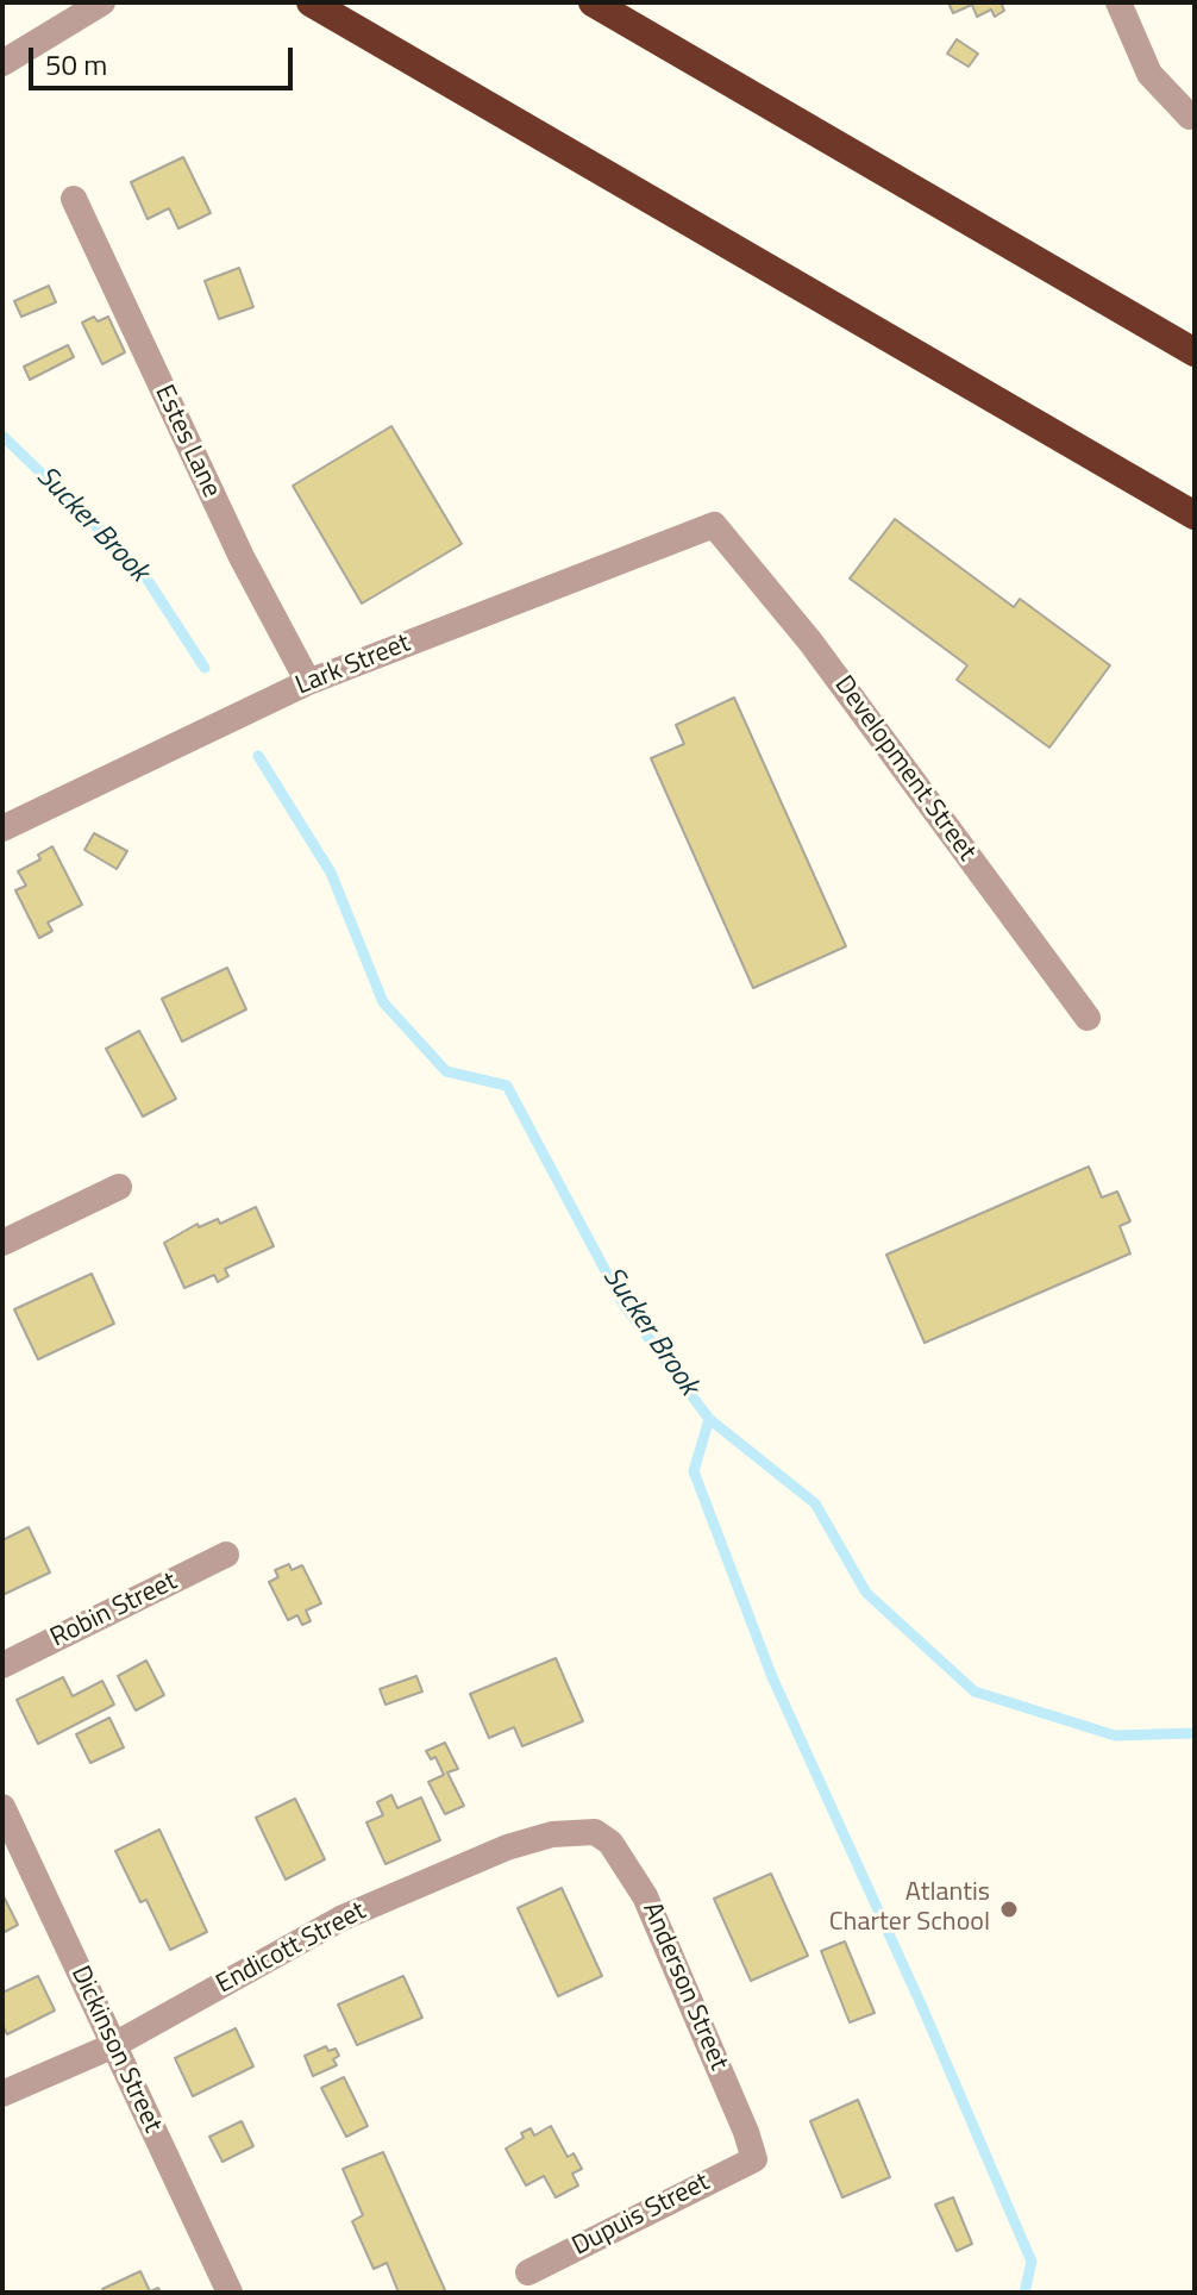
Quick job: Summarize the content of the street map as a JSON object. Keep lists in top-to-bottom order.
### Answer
{
  "streets": {
    "street": [
      "Estes Lane",
      "Lark Street",
      "Development Street",
      "Robin Street",
      "Endicott Street",
      "Anderson Street",
      "Dickinson Street",
      "Dupuis Street"
    ]
  },
  "crossings": [
    ["Estes Lane", "Lark Street"],
    ["Lark Street", "Development Street"],
    ["Endicott Street", "Anderson Street"],
    ["Endicott Street", "Dickinson Street"],
    ["Anderson Street", "Dupuis Street"]
  ],
  "water": ["Sucker Brook"],
  "places": ["Atlantis Charter School"],
  "scale_bar": "50 m"
}
